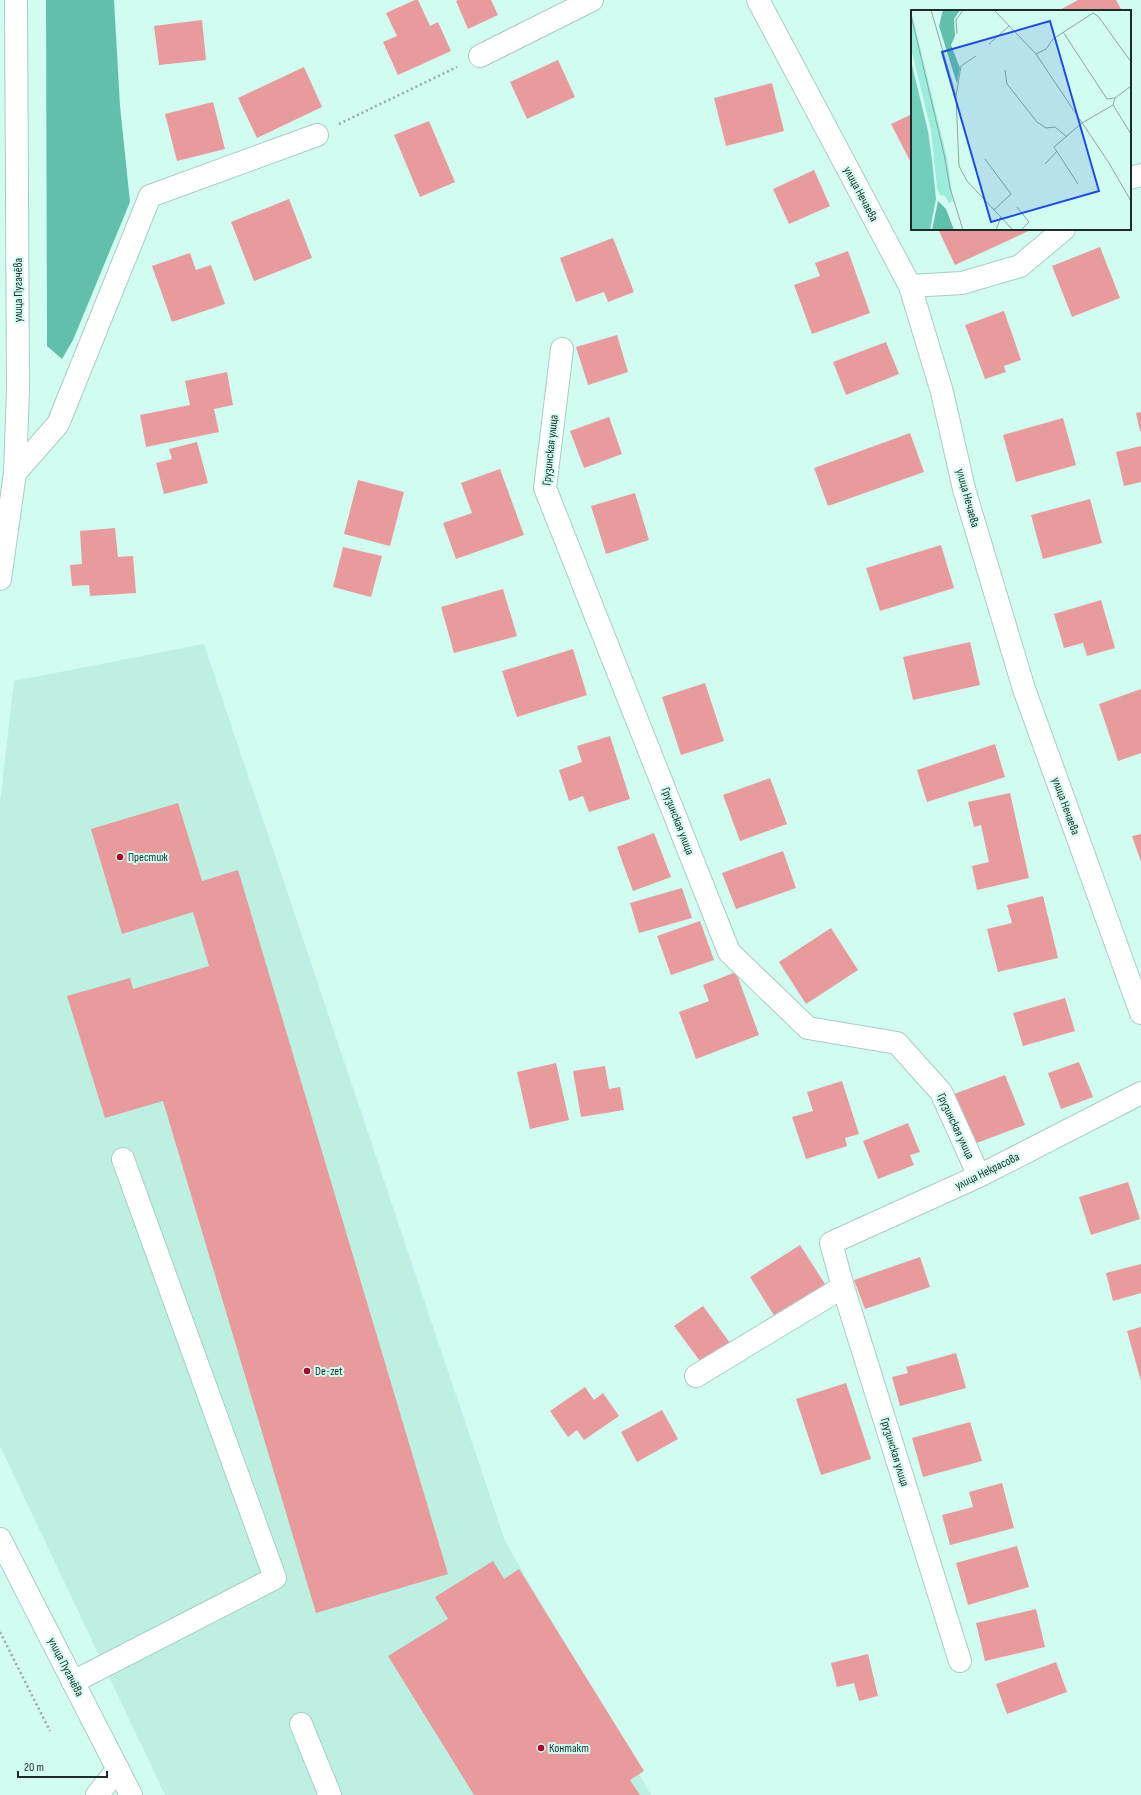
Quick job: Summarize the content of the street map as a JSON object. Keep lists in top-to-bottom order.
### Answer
{
  "streets": {
    "street": [
      "улица Нечаева",
      "улица Пугачёва",
      "Грузинская улица",
      "улица Некрасова"
    ]
  },
  "crossings": [
    ["Грузинская улица", "улица Некрасова"]
  ],
  "places": ["Престиж", "De-zet", "Контакт"],
  "scale_bar": "20 m"
}
